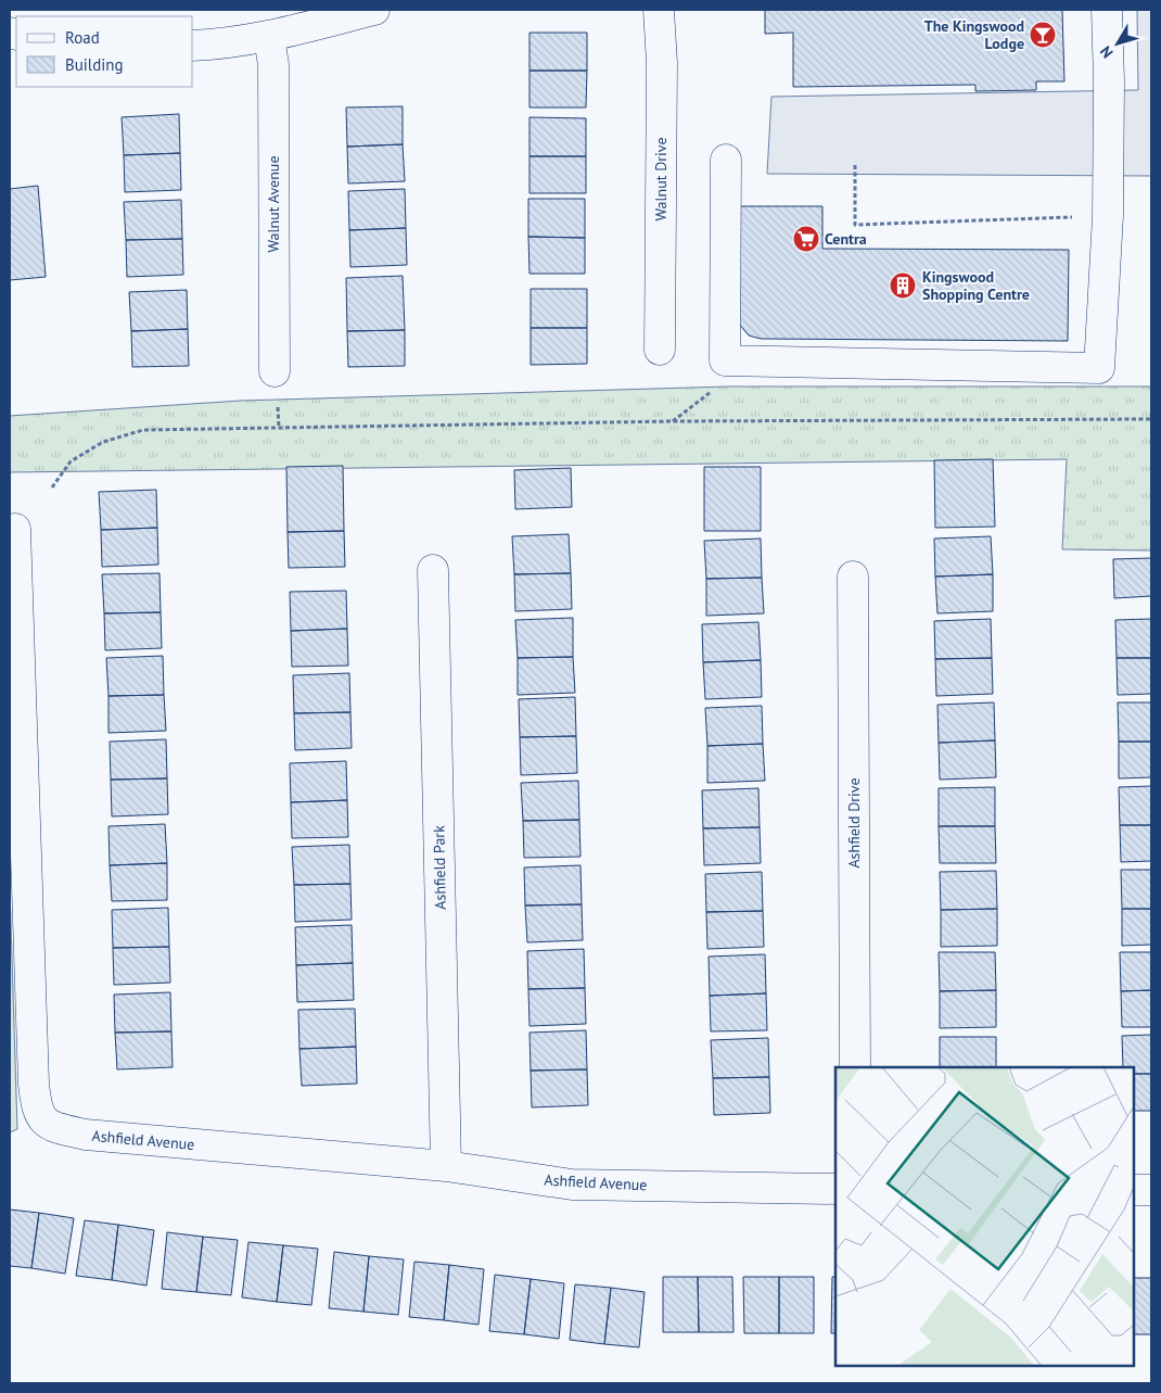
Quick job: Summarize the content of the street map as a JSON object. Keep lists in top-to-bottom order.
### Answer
{
  "streets": {
    "street": [
      "Walnut Drive",
      "Walnut Avenue",
      "Ashfield Drive",
      "Ashfield Park",
      "Ashfield Avenue"
    ]
  },
  "crossings": [
    ["Ashfield Park", "Ashfield Avenue"]
  ],
  "places": {
    "bar": ["The Kingswood Lodge"],
    "supermarket": ["Centra"],
    "building": ["Kingswood Shopping Centre"]
  },
  "legend": ["Road", "Building"],
  "north": "bottom left"
}
